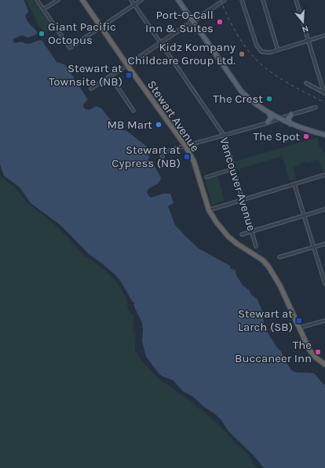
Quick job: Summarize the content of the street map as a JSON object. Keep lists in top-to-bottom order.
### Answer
{
  "streets": {
    "highway": ["Stewart Avenue"],
    "street": ["Vancouver Avenue"]
  },
  "places": {
    "other": [
      "Port-O-Call Inn & Suites",
      "Giant Pacific Octopus",
      "Kidz Kompany Childcare Group Ltd.",
      "The Crest",
      "MB Mart",
      "The Spot",
      "The Buccaneer Inn"
    ],
    "transit": ["Stewart at Townsite (NB)", "Stewart at Cypress (NB)", "Stewart at Larch (SB)"]
  },
  "north": "bottom"
}
